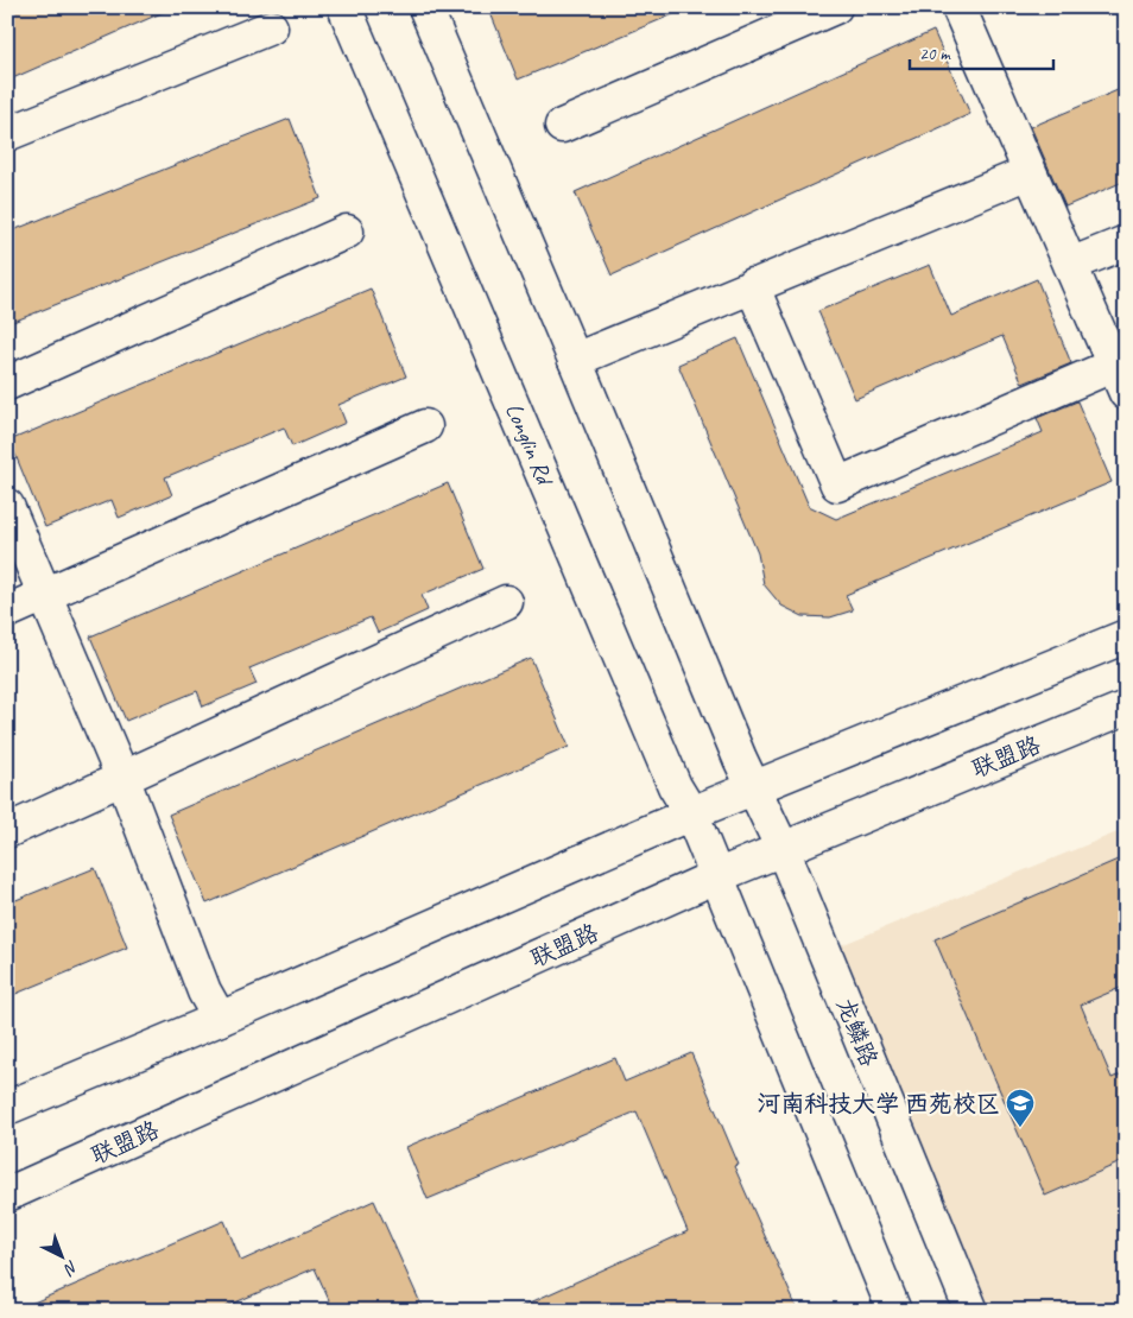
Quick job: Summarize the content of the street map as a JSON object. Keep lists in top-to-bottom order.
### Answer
{
  "streets": {
    "main road": ["Longlin Rd", "联盟路", "龙鳞路"]
  },
  "crossings": [
    ["Longlin Rd", "联盟路"],
    ["联盟路", "龙鳞路"]
  ],
  "places": {
    "school or university": ["河南科技大学 西苑校区"]
  },
  "scale_bar": "20 m",
  "north": "bottom right"
}
